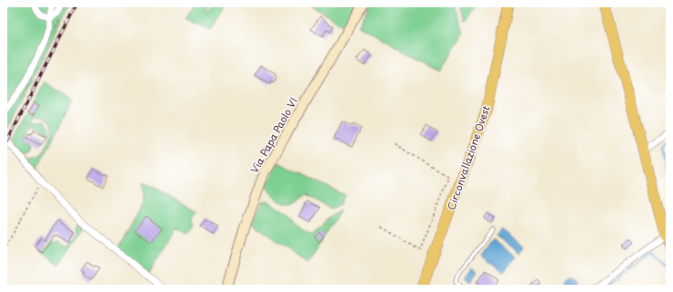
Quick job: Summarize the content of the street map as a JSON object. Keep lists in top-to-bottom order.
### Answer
{
  "streets": {
    "main road": ["Circonvallazione Ovest"],
    "street": ["Via Papa Paolo VI"]
  }
}
